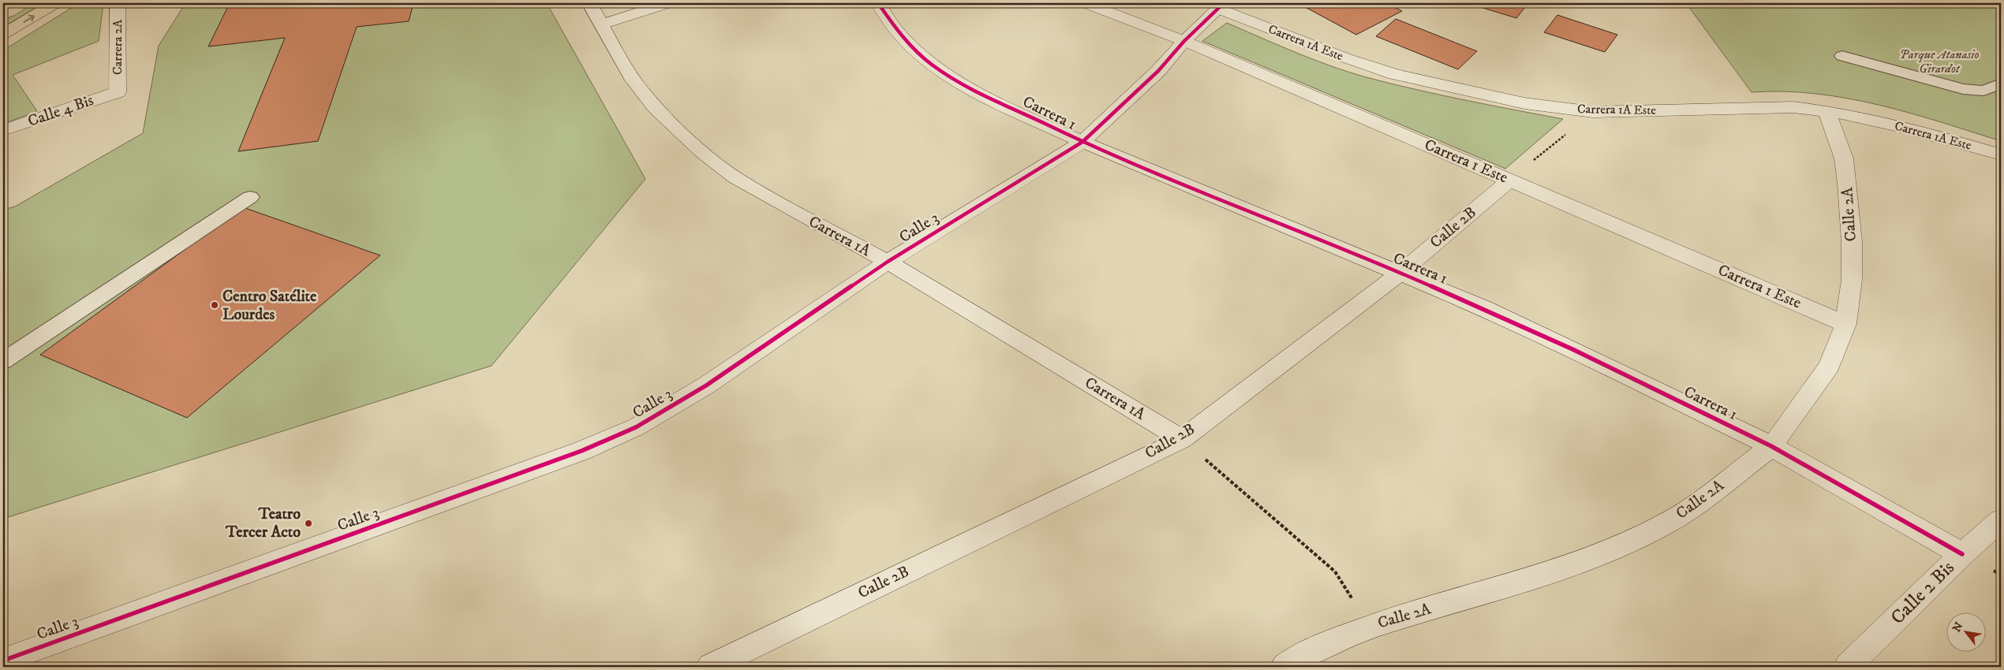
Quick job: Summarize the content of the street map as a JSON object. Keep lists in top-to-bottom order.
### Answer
{
  "streets": {
    "street": [
      "Carrera 1A Este",
      "Carrera 2A",
      "Calle 4 Bis",
      "Carrera 1",
      "Carrera 1 Este",
      "Calle 2A",
      "Calle 3",
      "Calle 2B",
      "Carrera 1A",
      "Calle 2 Bis"
    ]
  },
  "crossings": [
    ["Carrera 1A Este", "Calle 2A"],
    ["Carrera 1A Este", "Calle 3"],
    ["Carrera 2A", "Calle 4 Bis"],
    ["Carrera 1", "Calle 2A"],
    ["Carrera 1", "Calle 3"],
    ["Carrera 1", "Calle 2B"],
    ["Carrera 1", "Calle 2 Bis"],
    ["Carrera 1 Este", "Calle 2A"],
    ["Carrera 1 Este", "Calle 3"],
    ["Carrera 1 Este", "Calle 2B"],
    ["Calle 3", "Carrera 1A"],
    ["Calle 2B", "Carrera 1A"]
  ],
  "parks": ["Parque Atanasio Girardot"],
  "places": ["Centro Satélite Lourdes", "Teatro Tercer Acto"],
  "north": "top left"
}
